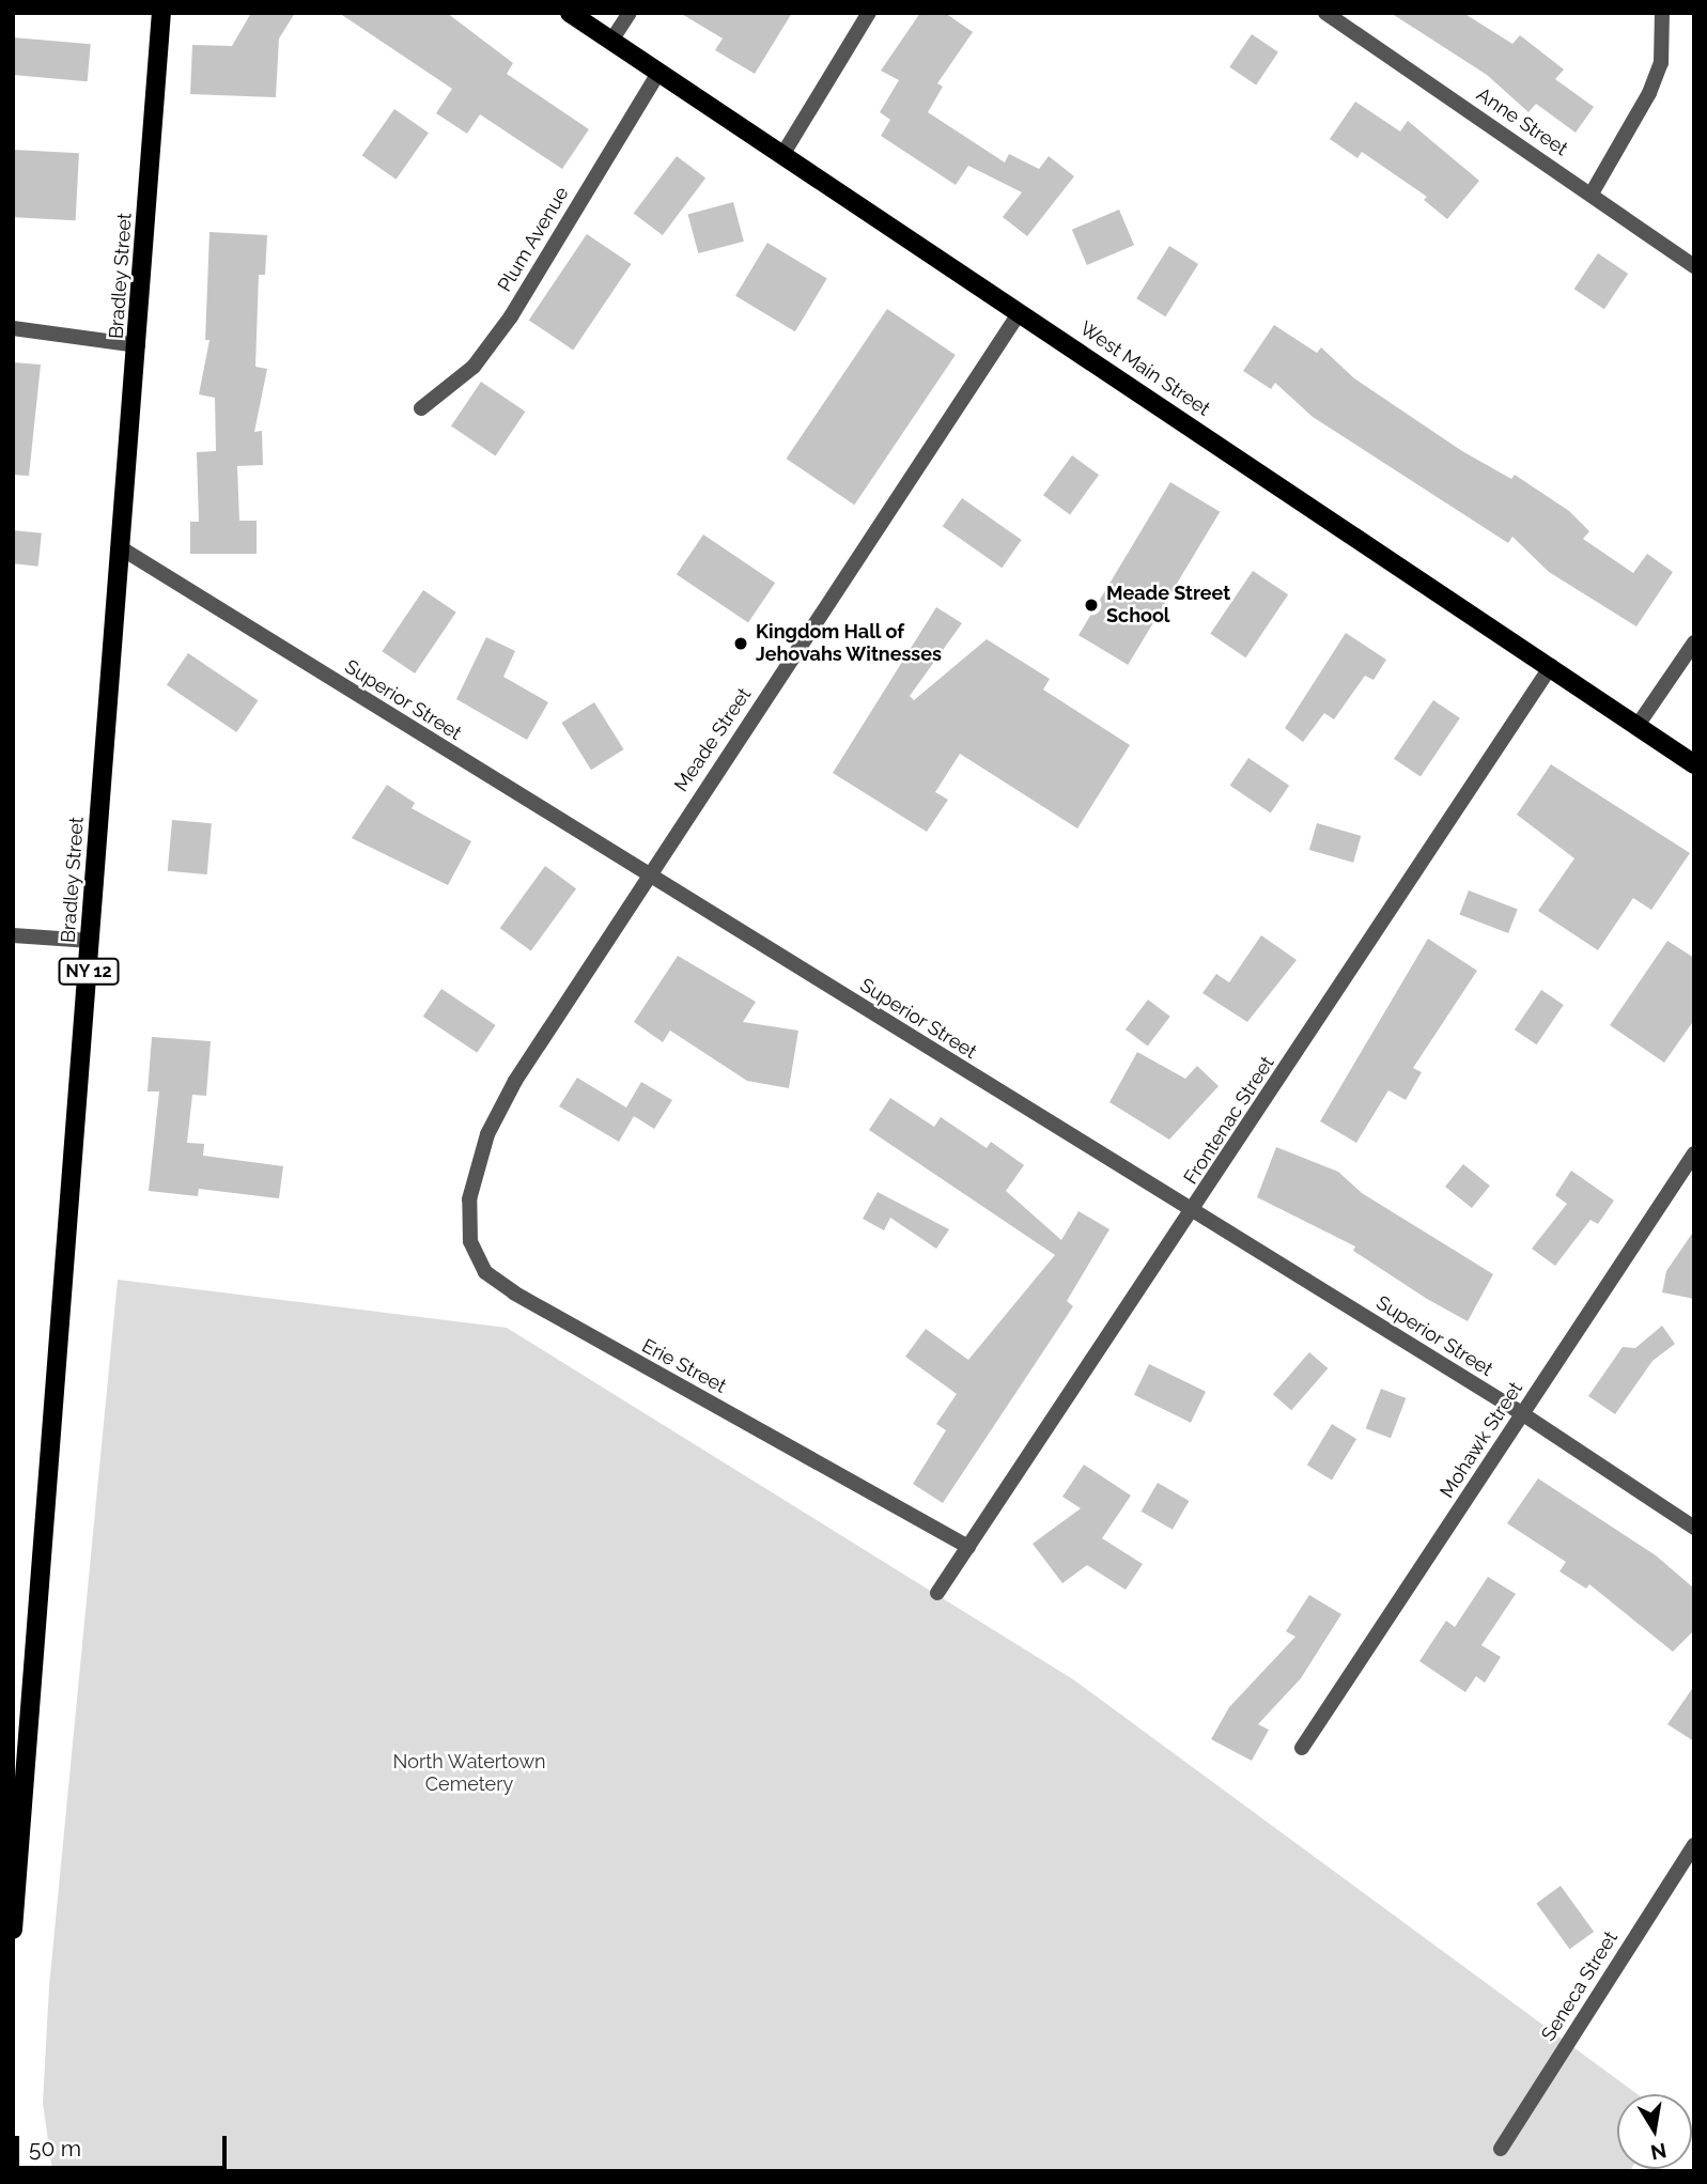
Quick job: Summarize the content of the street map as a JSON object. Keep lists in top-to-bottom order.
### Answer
{
  "streets": {
    "main road": ["Bradley Street", "West Main Street", "NY 12"],
    "street": [
      "Anne Street",
      "Plum Avenue",
      "Superior Street",
      "Meade Street",
      "Frontenac Street",
      "Erie Street",
      "Mohawk Street",
      "Seneca Street"
    ]
  },
  "crossings": [
    ["Plum Avenue", "West Main Street"],
    ["Bradley Street", "Superior Street"],
    ["West Main Street", "Meade Street"],
    ["West Main Street", "Frontenac Street"],
    ["Superior Street", "Meade Street"],
    ["Superior Street", "Frontenac Street"],
    ["Superior Street", "Mohawk Street"],
    ["Meade Street", "Erie Street"],
    ["Frontenac Street", "Erie Street"]
  ],
  "parks": ["North Watertown Cemetery"],
  "places": ["Meade Street School", "Kingdom Hall of Jehovahs Witnesses"],
  "scale_bar": "50 m",
  "north": "bottom"
}
